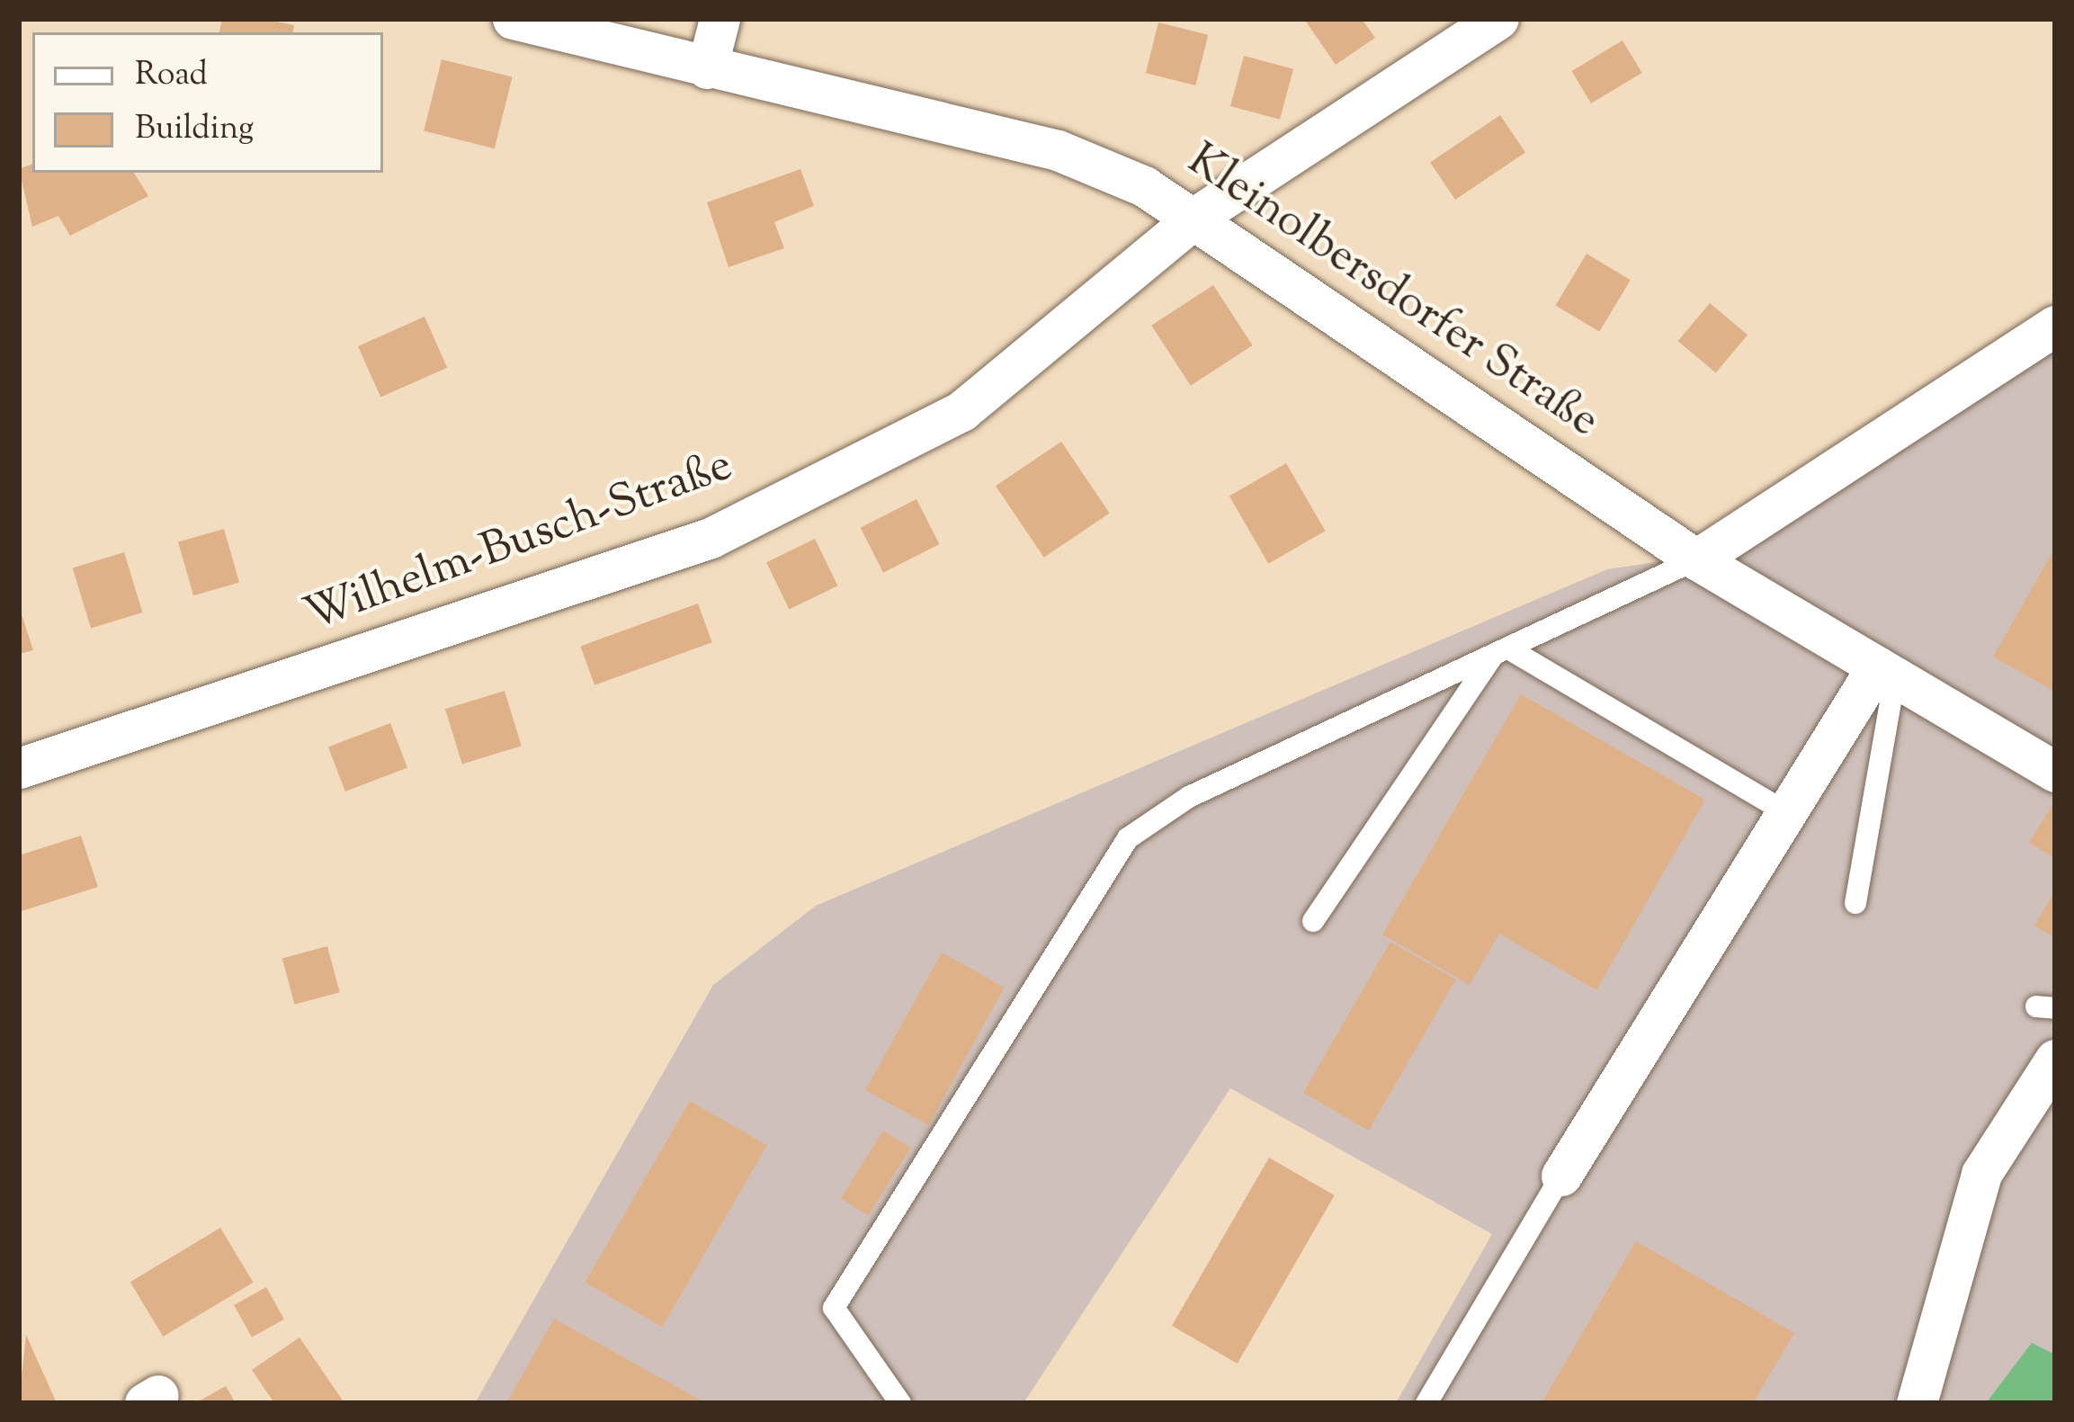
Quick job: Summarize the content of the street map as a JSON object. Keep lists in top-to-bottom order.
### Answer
{
  "streets": {
    "street": ["Kleinolbersdorfer Straße", "Wilhelm-Busch-Straße"]
  },
  "crossings": [
    ["Kleinolbersdorfer Straße", "Wilhelm-Busch-Straße"]
  ],
  "legend": ["Road", "Building"]
}
